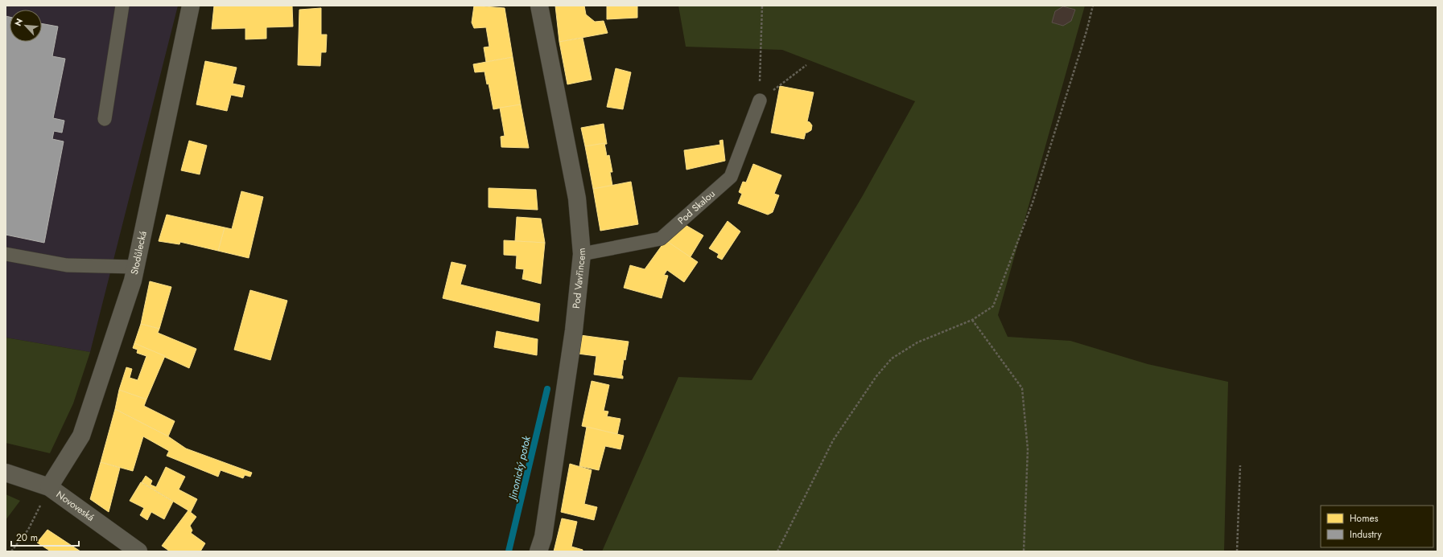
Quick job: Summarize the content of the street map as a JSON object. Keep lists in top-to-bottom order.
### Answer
{
  "streets": {
    "street": ["Stodůlecká", "Pod Vavřincem", "Novoveská"],
    "lane": ["Pod Skalou"]
  },
  "crossings": [
    ["Pod Skalou", "Pod Vavřincem"],
    ["Stodůlecká", "Novoveská"]
  ],
  "water": ["Jinonický potok"],
  "legend": ["Homes", "Industry"],
  "scale_bar": "20 m",
  "north": "top left"
}
